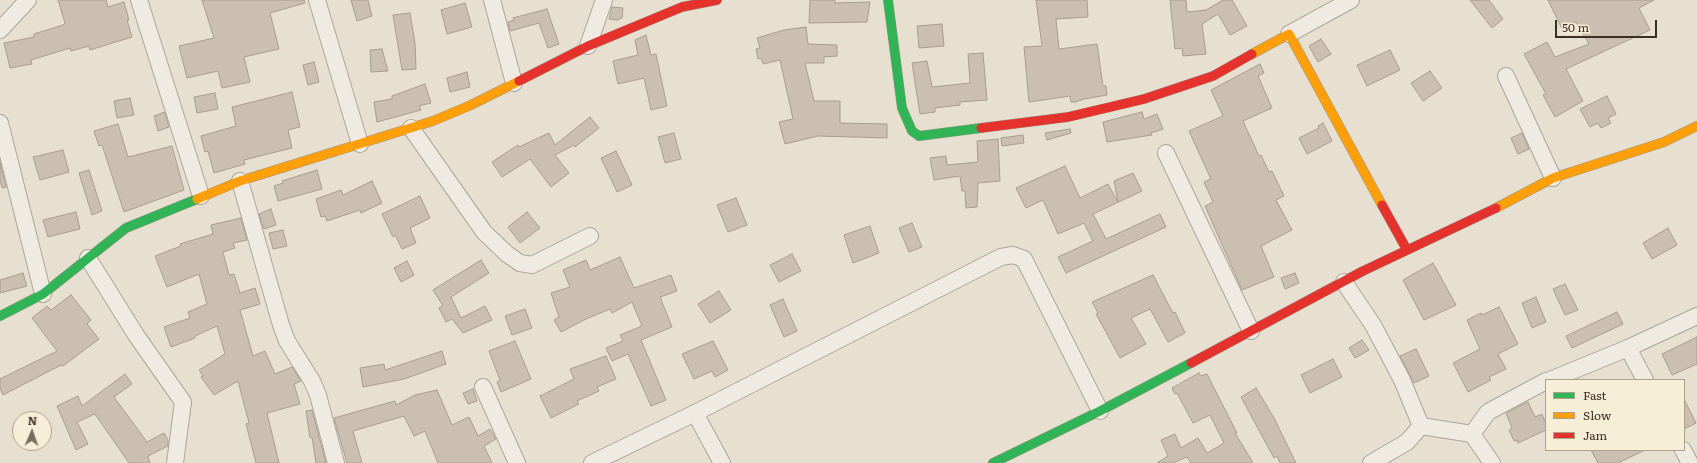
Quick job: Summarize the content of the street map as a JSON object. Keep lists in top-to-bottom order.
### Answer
{
  "legend": ["Fast", "Slow", "Jam"],
  "scale_bar": "50 m",
  "north": "top"
}
